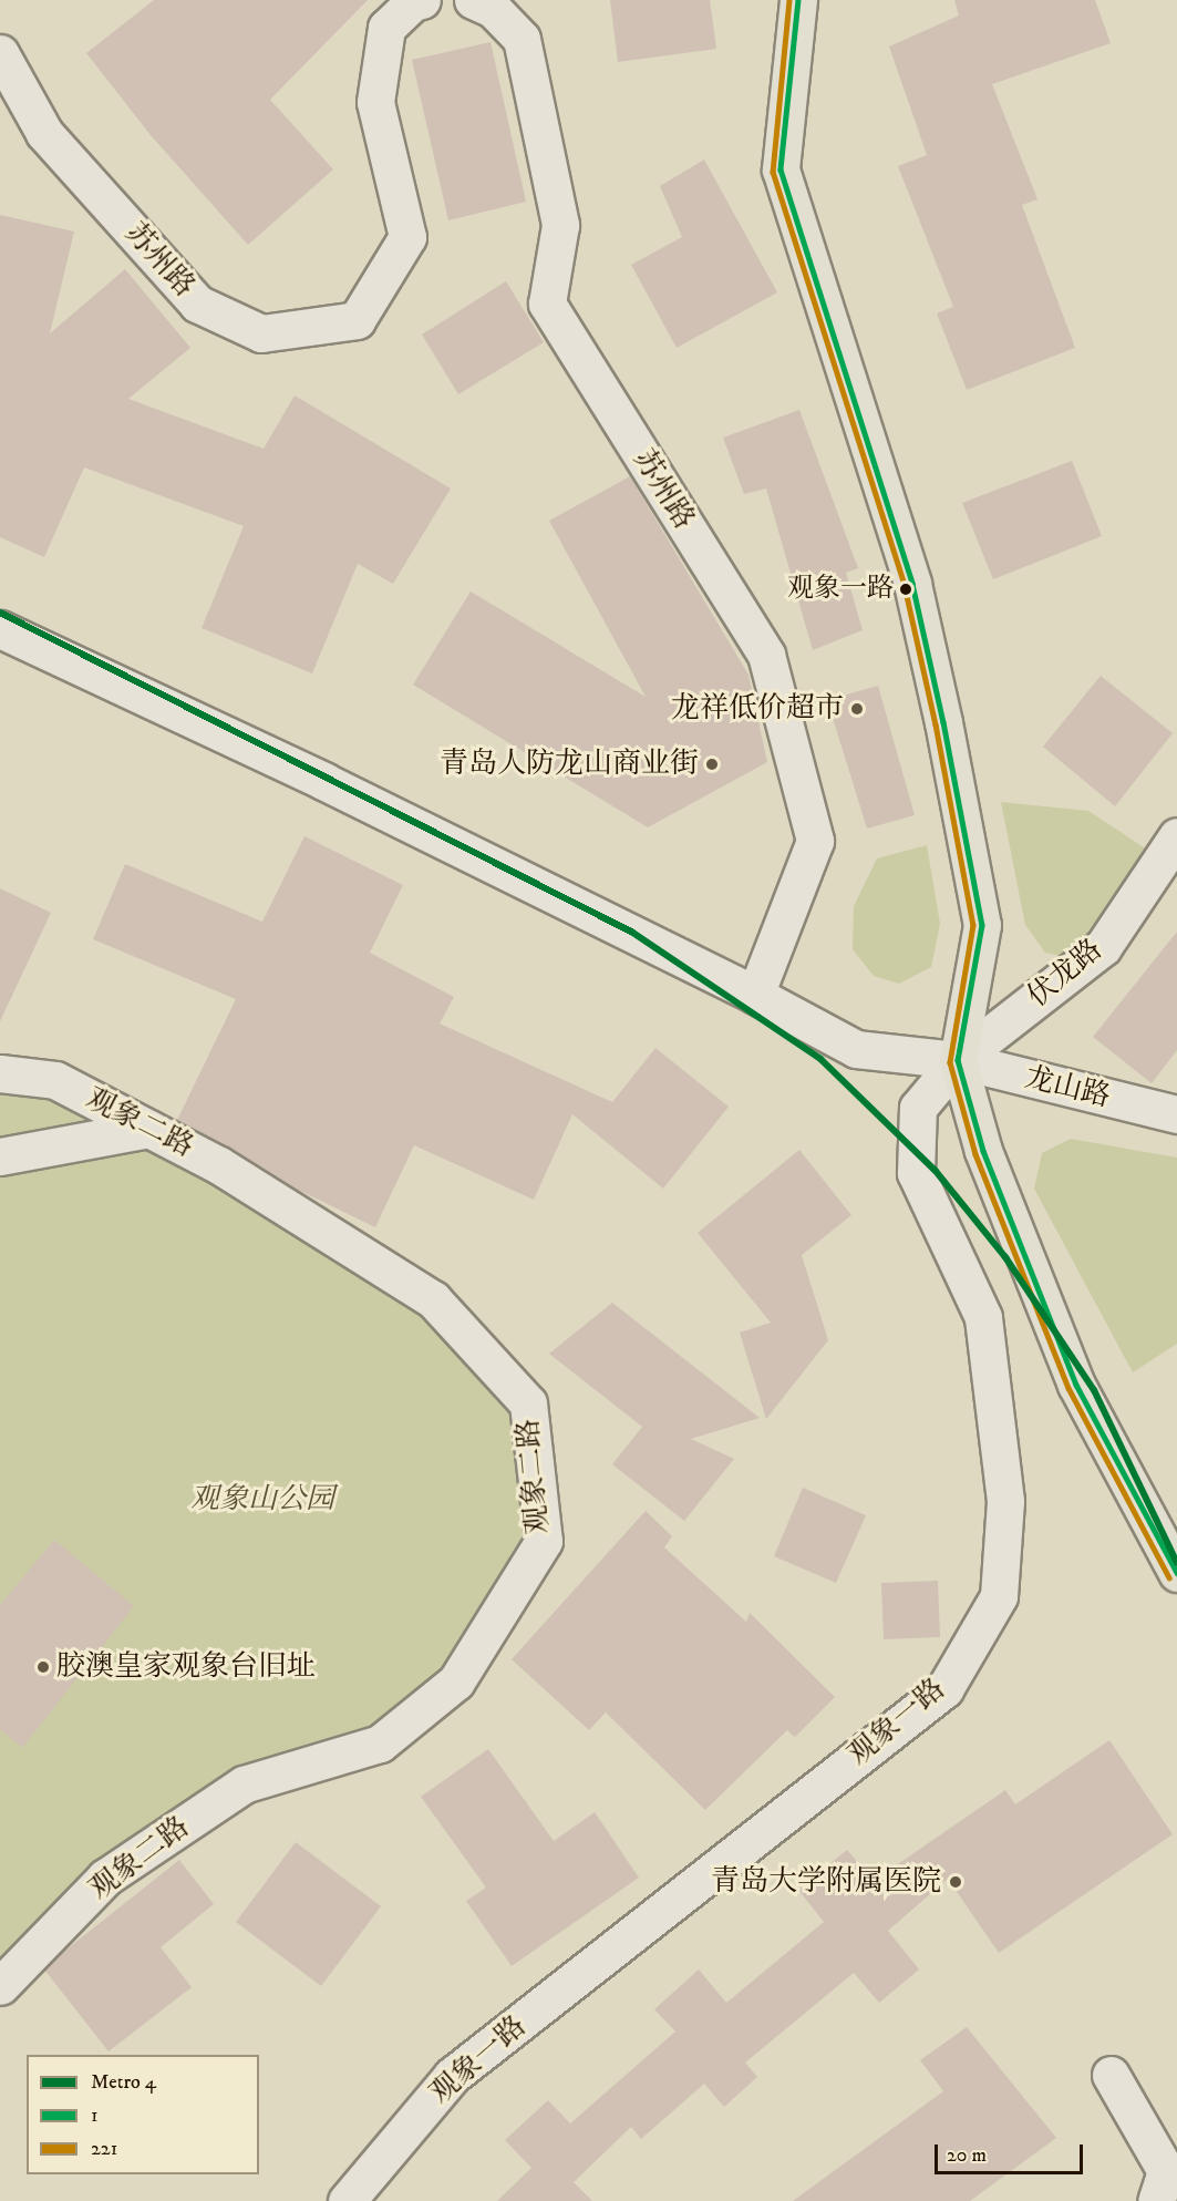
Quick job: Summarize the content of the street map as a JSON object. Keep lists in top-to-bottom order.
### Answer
{
  "streets": {
    "street": [
      "苏州路",
      "伏龙路",
      "龙山路",
      "观象二路",
      "观象一路"
    ]
  },
  "crossings": [
    ["苏州路", "龙山路"],
    ["伏龙路", "龙山路"],
    ["伏龙路", "观象一路"],
    ["龙山路", "观象一路"]
  ],
  "parks": ["观象山公园"],
  "places": [
    "观象一路",
    "龙祥低价超市",
    "青岛人防龙山商业街",
    "胶澳皇家观象台旧址",
    "青岛大学附属医院"
  ],
  "lines": ["transit line 1", "transit line 221", "metro line 4"],
  "legend": ["Metro 4", "1", "221"],
  "scale_bar": "20 m"
}
